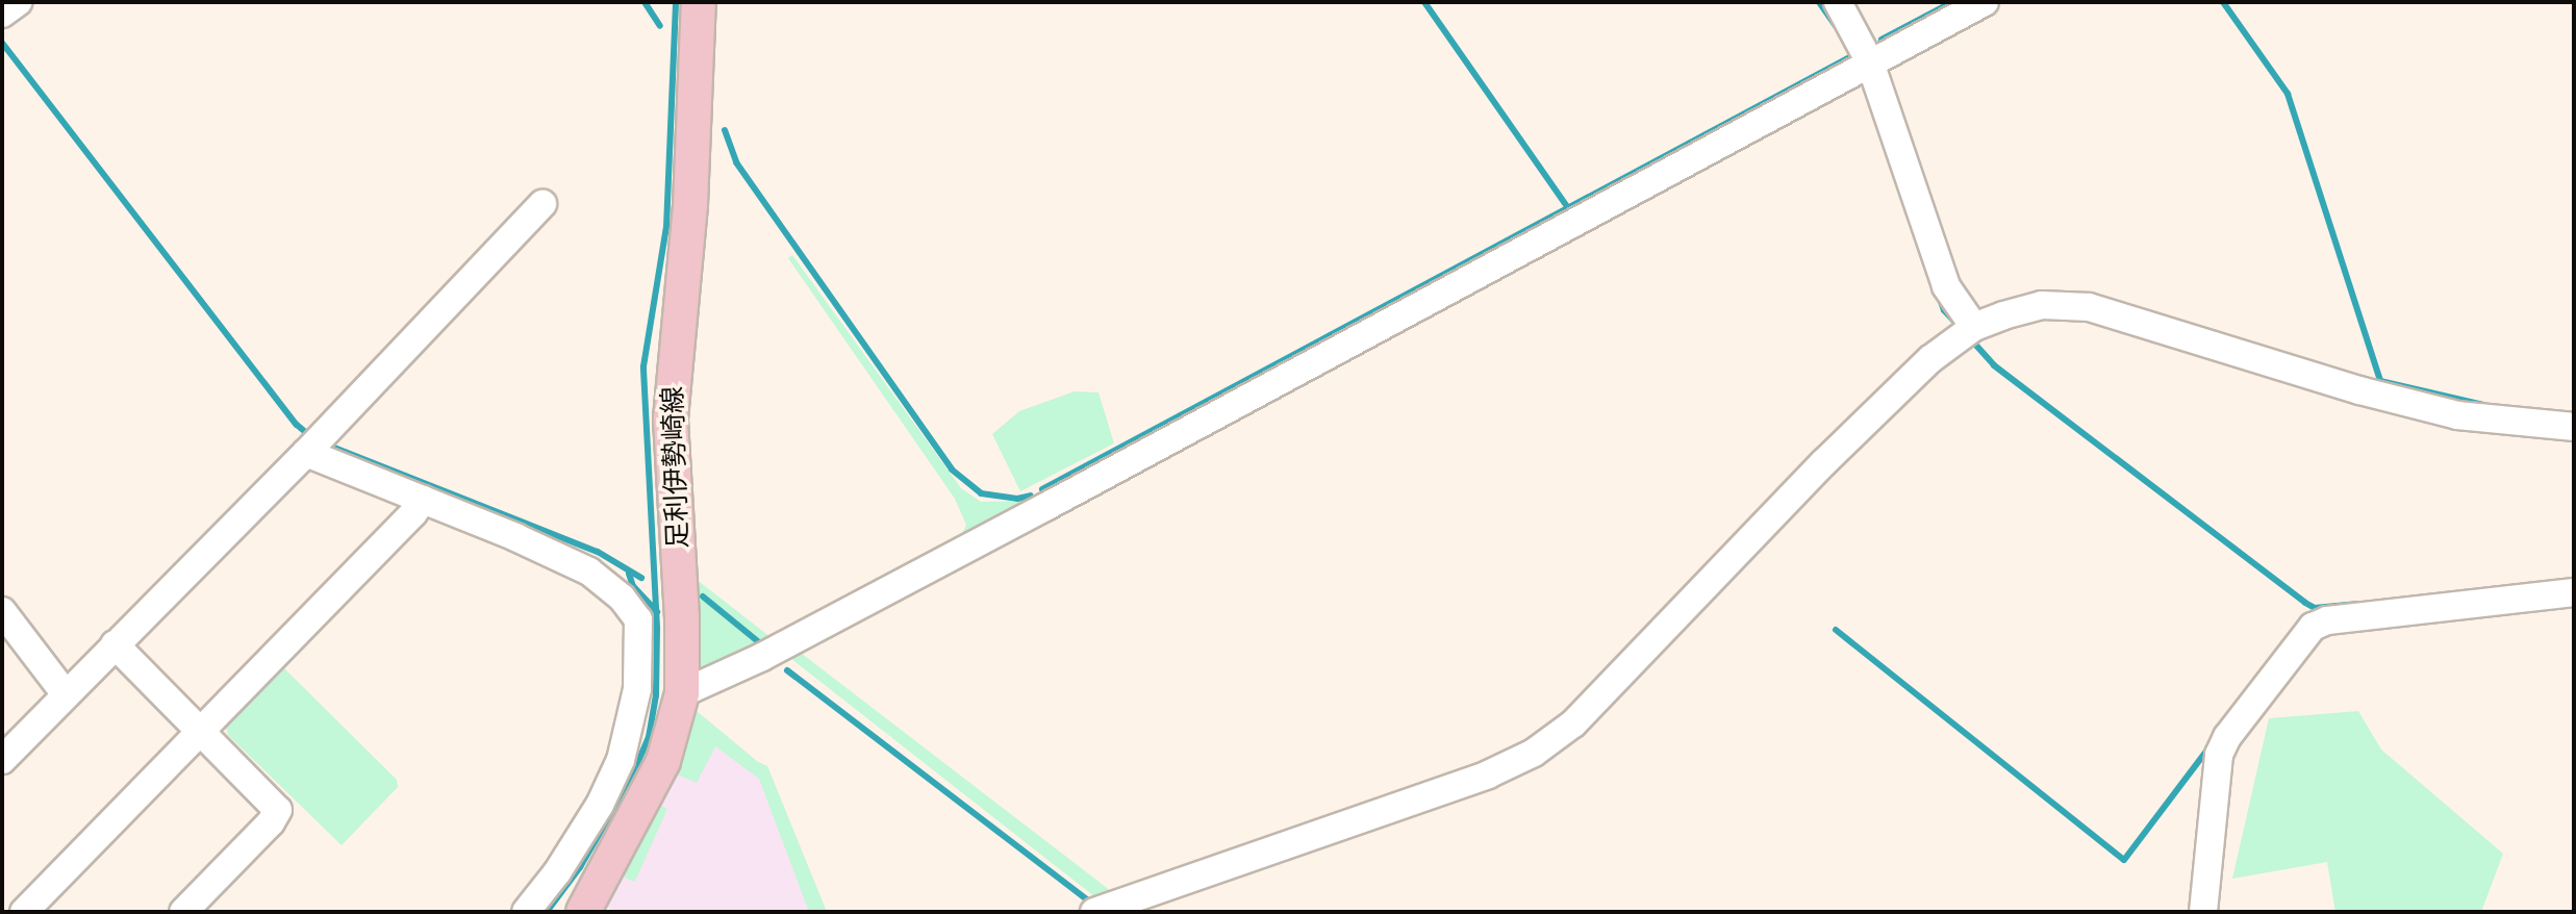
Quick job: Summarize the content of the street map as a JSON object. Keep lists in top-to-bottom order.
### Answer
{
  "streets": {
    "main road": ["足利伊勢崎線"]
  }
}
